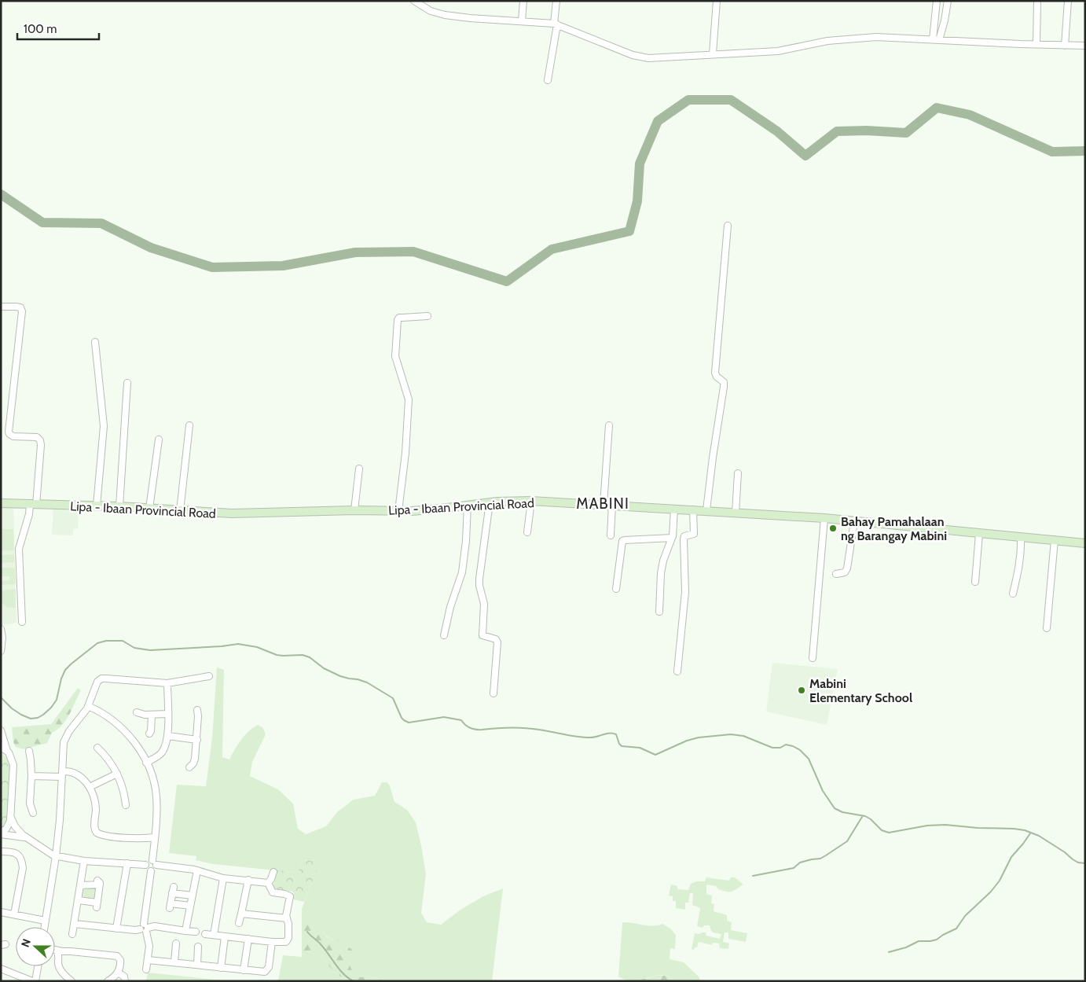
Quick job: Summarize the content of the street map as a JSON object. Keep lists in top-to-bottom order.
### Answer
{
  "streets": {
    "main road": ["Lipa - Ibaan Provincial Road"]
  },
  "districts": ["MABINI"],
  "places": ["Bahay Pamahalaan ng Barangay Mabini", "Mabini Elementary School"],
  "scale_bar": "100 m",
  "north": "left"
}
